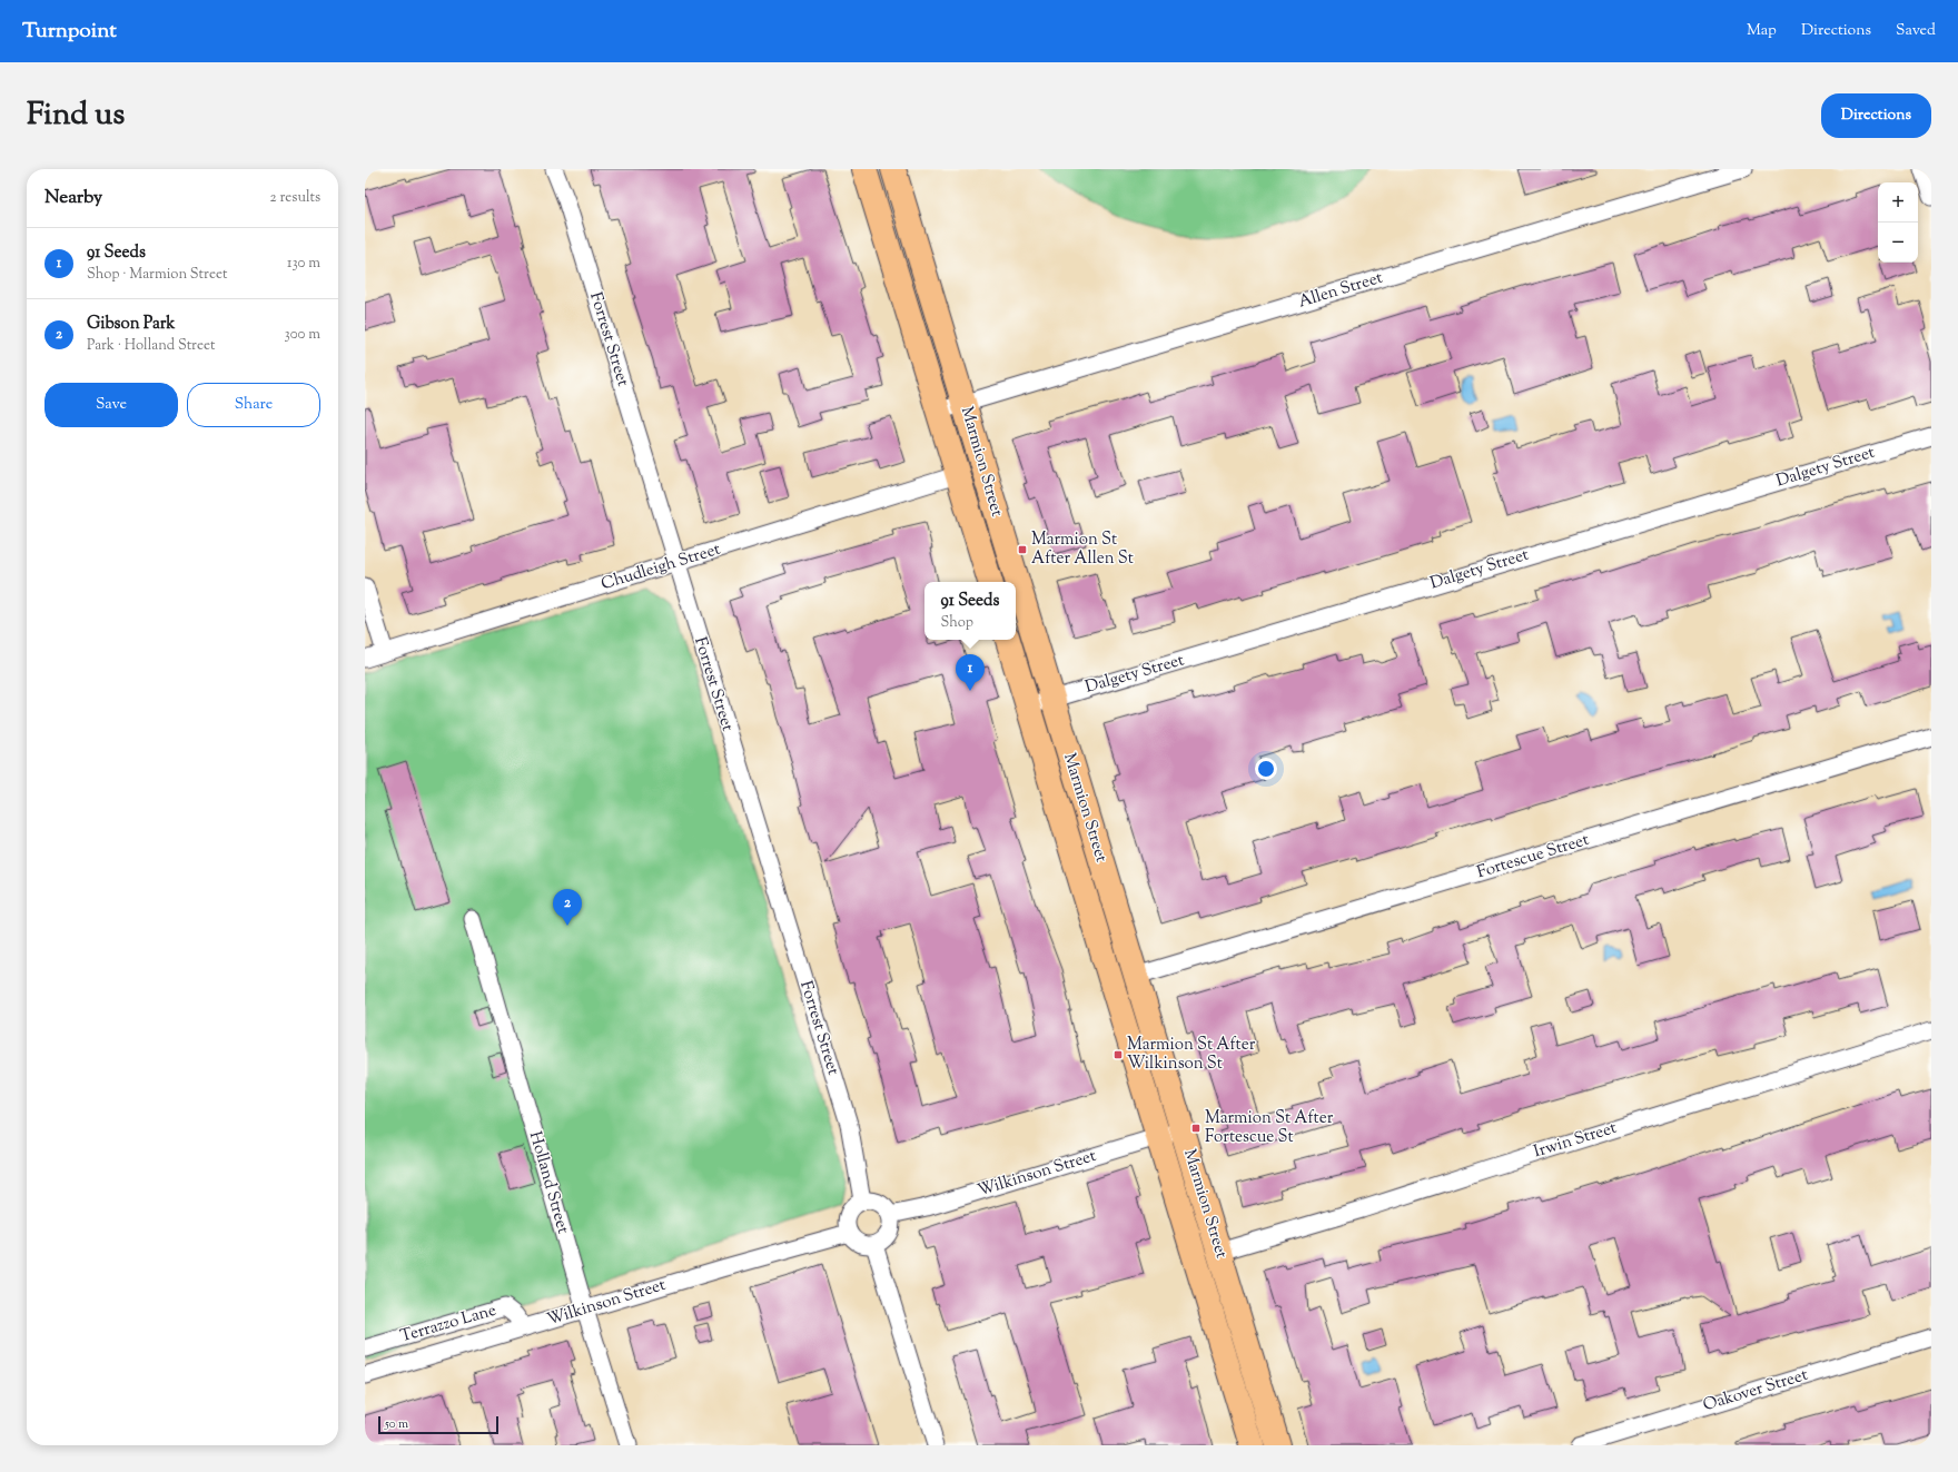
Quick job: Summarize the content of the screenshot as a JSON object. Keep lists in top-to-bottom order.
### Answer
{
  "streets": {
    "main road": ["Marmion Street"],
    "street": [
      "Allen Street",
      "Forrest Street",
      "Dalgety Street",
      "Chudleigh Street",
      "Fortescue Street",
      "Irwin Street",
      "Wilkinson Street",
      "Holland Street",
      "Terrazzo Lane",
      "Oakover Street"
    ]
  },
  "crossings": [
    ["Allen Street", "Marmion Street"],
    ["Forrest Street", "Chudleigh Street"],
    ["Forrest Street", "Wilkinson Street"],
    ["Marmion Street", "Dalgety Street"],
    ["Marmion Street", "Chudleigh Street"],
    ["Marmion Street", "Fortescue Street"],
    ["Marmion Street", "Irwin Street"],
    ["Marmion Street", "Wilkinson Street"],
    ["Wilkinson Street", "Holland Street"],
    ["Wilkinson Street", "Terrazzo Lane"]
  ],
  "places": {
    "transit": ["Marmion St After Allen St", "Marmion St After Wilkinson St", "Marmion St After Fortescue St"]
  },
  "scale_bar": "50 m",
  "page": {
    "header": "Turnpoint",
    "nav": ["Map", "Directions", "Saved"],
    "title": "Find us",
    "buttons": [
      "Directions",
      ["Save", "Share"]
    ],
    "heading": ["Nearby", "2 results"],
    "map_buttons": ["+", "−"],
    "list": [
      {
        "mark": "1",
        "name": "91 Seeds",
        "note": "Shop · Marmion Street",
        "value": "130 m"
      },
      {
        "mark": "2",
        "name": "Gibson Park",
        "note": "Park · Holland Street",
        "value": "300 m"
      }
    ],
    "popup": ["91 Seeds", "Shop"],
    "pins": ["1", "2"],
    "scale": "50 m"
  }
}
